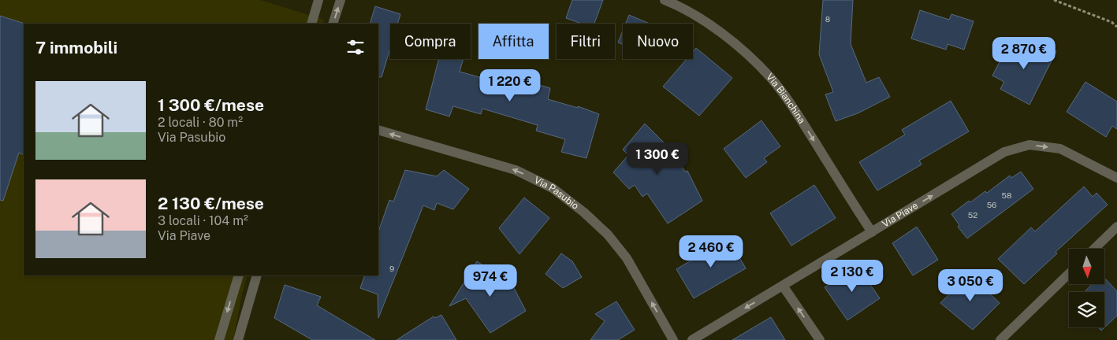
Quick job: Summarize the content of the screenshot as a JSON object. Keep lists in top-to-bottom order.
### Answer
{
  "streets": {
    "street": ["Via Bianchina", "Via Pasubio", "Via Piave"]
  },
  "crossings": [
    ["Via Bianchina", "Via Piave"]
  ],
  "one_way": ["Via Bianchina", "Via Pasubio"],
  "house_numbers": [
    "8",
    "58",
    "56",
    "52",
    "9"
  ],
  "north": "bottom",
  "page": {
    "chip": [
      "Compra",
      "Affitta",
      "Filtri",
      "Nuovo"
    ],
    "heading": "7 immobili",
    "price": [
      "2 870 €",
      "1 220 €",
      "1 300 €",
      "2 460 €",
      "2 130 €",
      "974 €",
      "3 050 €"
    ],
    "list": [
      {
        "name": "1 300 €/mese",
        "note": "2 locali · 80 m² · Via Pasubio"
      },
      {
        "name": "2 130 €/mese",
        "note": "3 locali · 104 m² · Via Piave"
      }
    ]
  }
}
